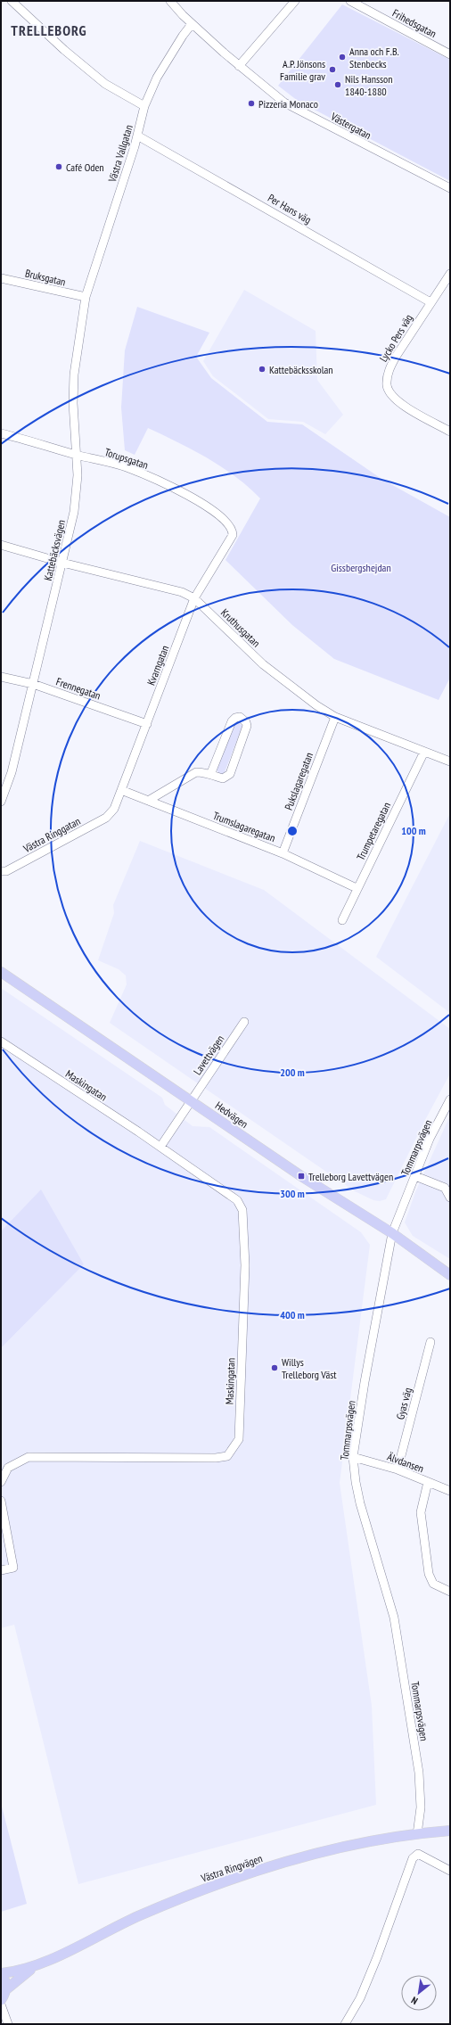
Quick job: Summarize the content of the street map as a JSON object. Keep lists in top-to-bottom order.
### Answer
{
  "streets": {
    "main road": ["Hedvägen", "Västra Ringvägen"],
    "street": [
      "Frihedsgatan",
      "Västergatan",
      "Västra Vallgatan",
      "Per Hans väg",
      "Bruksgatan",
      "Lycko Pers väg",
      "Torupsgatan",
      "Kattebäcksvägen",
      "Kruthusgatan",
      "Kvarngatan",
      "Frennegatan",
      "Pukslagaregatan",
      "Trumslagaregatan",
      "Trumpetaregatan",
      "Västra Ringgatan",
      "Lavettvägen",
      "Maskingatan",
      "Tommarpsvägen",
      "Gyas väg",
      "Älvdansen"
    ]
  },
  "crossings": [
    ["Västergatan", "Västra Vallgatan"],
    ["Västra Vallgatan", "Per Hans väg"],
    ["Västra Vallgatan", "Bruksgatan"],
    ["Västra Vallgatan", "Kattebäcksvägen"],
    ["Per Hans väg", "Lycko Pers väg"],
    ["Bruksgatan", "Kattebäcksvägen"],
    ["Torupsgatan", "Kattebäcksvägen"],
    ["Torupsgatan", "Kvarngatan"],
    ["Kattebäcksvägen", "Kruthusgatan"],
    ["Kattebäcksvägen", "Frennegatan"],
    ["Kruthusgatan", "Kvarngatan"],
    ["Kruthusgatan", "Pukslagaregatan"],
    ["Kruthusgatan", "Trumpetaregatan"],
    ["Kvarngatan", "Frennegatan"],
    ["Kvarngatan", "Trumslagaregatan"],
    ["Kvarngatan", "Västra Ringgatan"],
    ["Pukslagaregatan", "Trumslagaregatan"],
    ["Trumslagaregatan", "Trumpetaregatan"],
    ["Lavettvägen", "Hedvägen"],
    ["Hedvägen", "Tommarpsvägen"],
    ["Tommarpsvägen", "Älvdansen"],
    ["Tommarpsvägen", "Västra Ringvägen"],
    ["Gyas väg", "Älvdansen"]
  ],
  "districts": ["TRELLEBORG"],
  "parks": ["Gissbergshejdan"],
  "places": {
    "other": [
      "Anna och F.B. Stenbecks",
      "A.P. Jönsons Familie grav",
      "Nils Hansson 1840-1880",
      "Pizzeria Monaco",
      "Café Oden",
      "Kattebäcksskolan",
      "Willys Trelleborg Väst"
    ],
    "transit": ["Trelleborg Lavettvägen"]
  },
  "north": "bottom left",
  "rings": [
    "100 m",
    "200 m",
    "300 m",
    "400 m"
  ]
}
